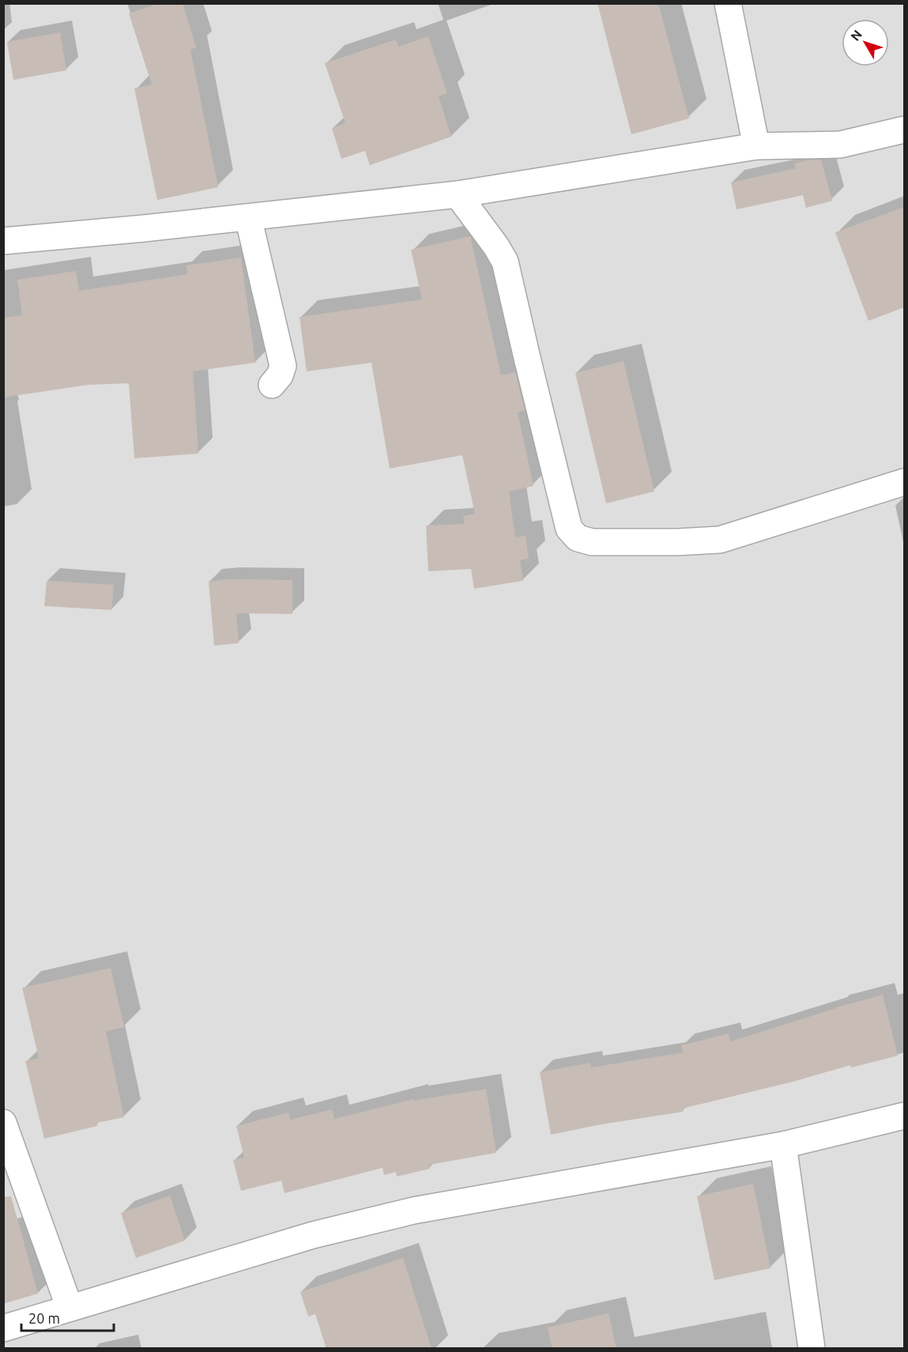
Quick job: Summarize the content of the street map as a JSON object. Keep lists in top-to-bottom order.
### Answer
{
  "scale_bar": "20 m",
  "north": "top left"
}
